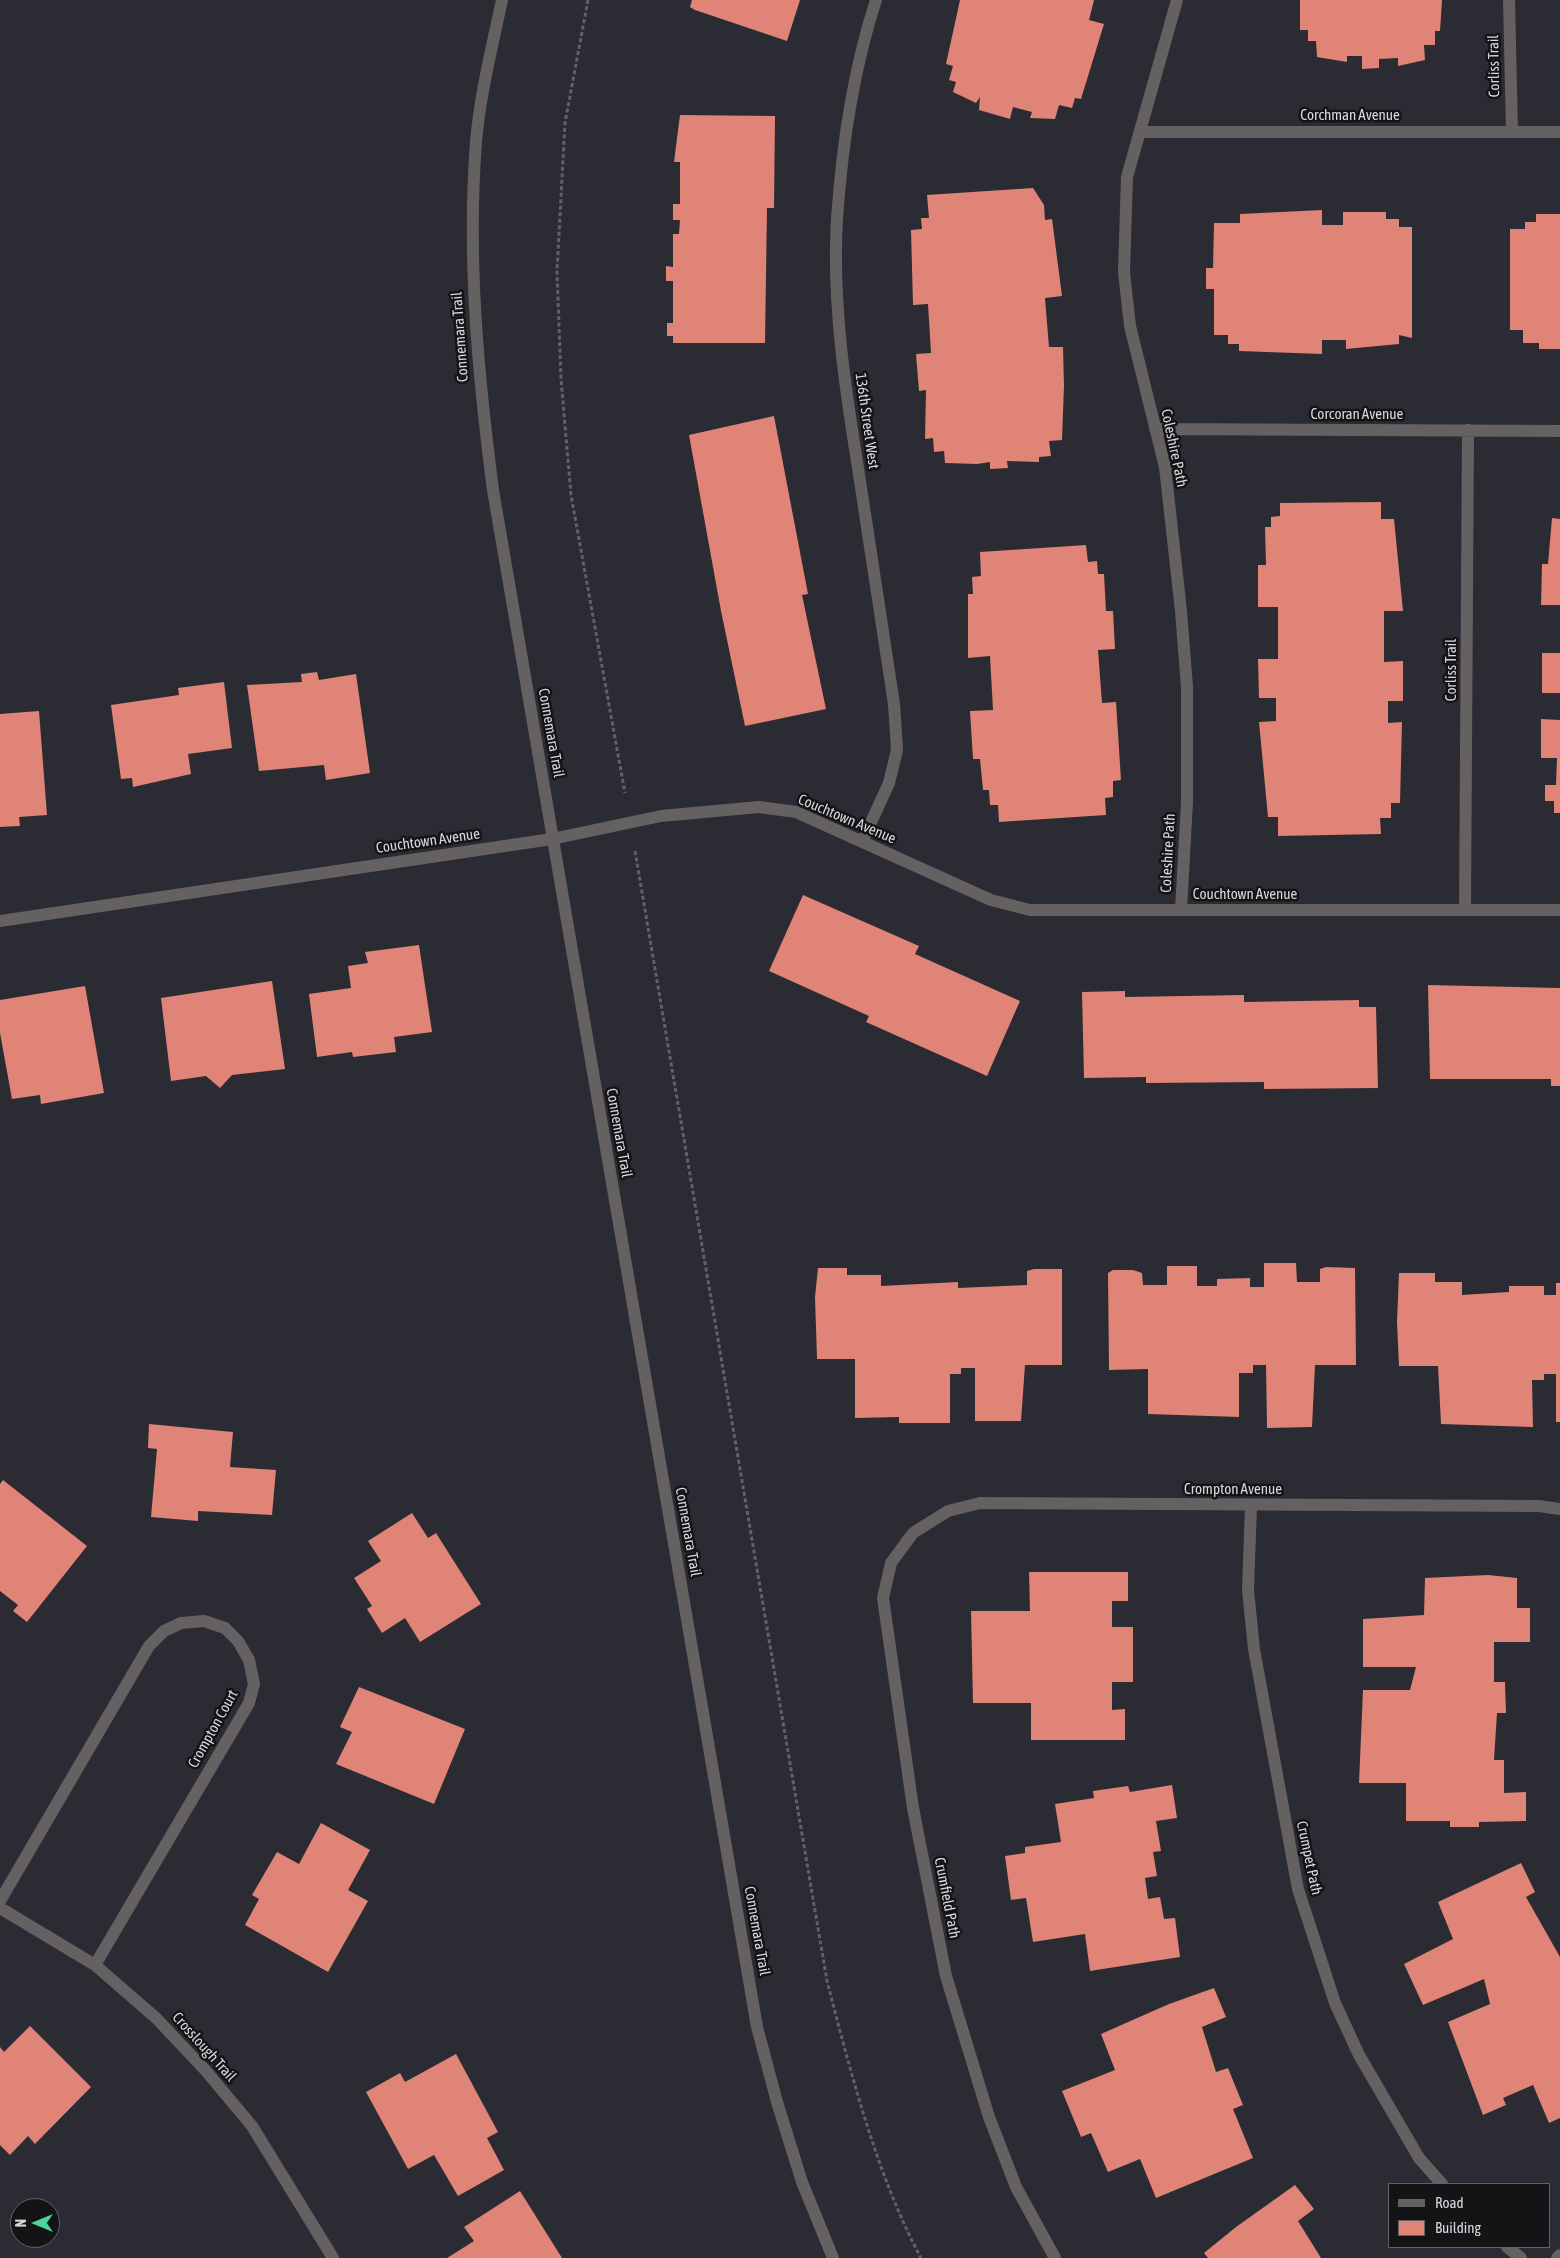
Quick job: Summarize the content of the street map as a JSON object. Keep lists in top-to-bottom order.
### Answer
{
  "streets": {
    "street": [
      "Corliss Trail",
      "Corchman Avenue",
      "Connemara Trail",
      "Corcoran Avenue",
      "136th Street West",
      "Coleshire Path",
      "Couchtown Avenue",
      "Crompton Avenue",
      "Crompton Court",
      "Crumpet Path",
      "Crumfield Path",
      "Crosslough Trail"
    ]
  },
  "crossings": [
    ["Corliss Trail", "Corchman Avenue"],
    ["Corliss Trail", "Corcoran Avenue"],
    ["Corliss Trail", "Couchtown Avenue"],
    ["Corchman Avenue", "Coleshire Path"],
    ["Connemara Trail", "Couchtown Avenue"],
    ["Corcoran Avenue", "Coleshire Path"],
    ["136th Street West", "Couchtown Avenue"],
    ["Coleshire Path", "Couchtown Avenue"],
    ["Crompton Avenue", "Crumpet Path"],
    ["Crompton Avenue", "Crumfield Path"],
    ["Crompton Court", "Crosslough Trail"]
  ],
  "legend": ["Road", "Building"],
  "north": "left"
}
